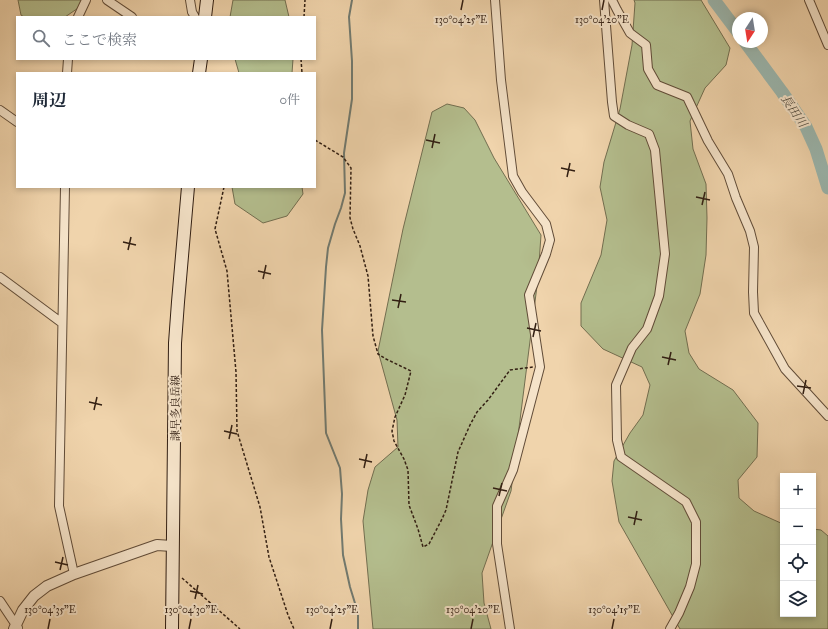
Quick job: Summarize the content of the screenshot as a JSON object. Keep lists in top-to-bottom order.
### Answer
{
  "streets": {
    "main road": ["諫早多良岳線"]
  },
  "water": ["長田川"],
  "north": "bottom",
  "page": {
    "search": "ここで検索",
    "heading": ["周辺", "0件"],
    "map_buttons": ["+", "−"]
  },
  "coordinates": [
    "130°04'25\"E",
    "130°04'20\"E",
    "130°04'35\"E",
    "130°04'30\"E",
    "130°04'15\"E"
  ]
}
